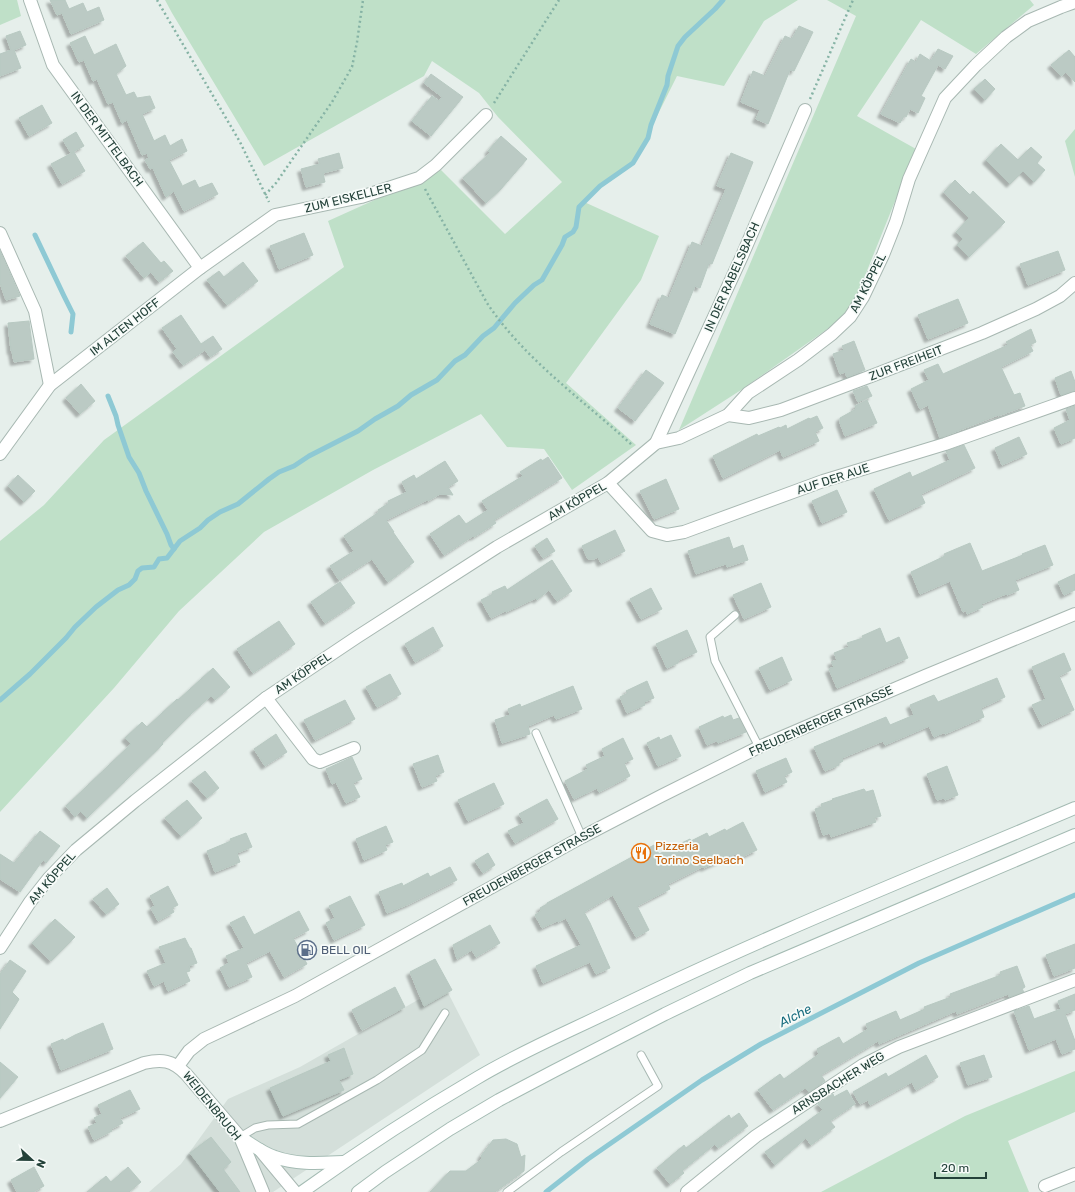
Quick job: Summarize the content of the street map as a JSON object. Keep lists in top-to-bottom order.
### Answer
{
  "streets": {
    "street": [
      "IN DER MITTELBACH",
      "ZUM EISKELLER",
      "IN DER RABELSBACH",
      "AM KÖPPEL",
      "IM ALTEN HOFF",
      "ZUR FREIHEIT",
      "AUF DER AUE",
      "FREUDENBERGER STRASSE",
      "ARNSBACHER WEG",
      "WEIDENBRUCH"
    ]
  },
  "crossings": [
    ["IN DER MITTELBACH", "ZUM EISKELLER"],
    ["IN DER MITTELBACH", "IM ALTEN HOFF"],
    ["ZUM EISKELLER", "IM ALTEN HOFF"],
    ["IN DER RABELSBACH", "AM KÖPPEL"],
    ["AM KÖPPEL", "ZUR FREIHEIT"],
    ["AM KÖPPEL", "AUF DER AUE"],
    ["FREUDENBERGER STRASSE", "WEIDENBRUCH"]
  ],
  "water": ["Alche"],
  "places": {
    "restaurant": ["Pizzeria Torino Seelbach"],
    "fuel station": ["BELL OIL"]
  },
  "scale_bar": "20 m",
  "north": "right"
}
